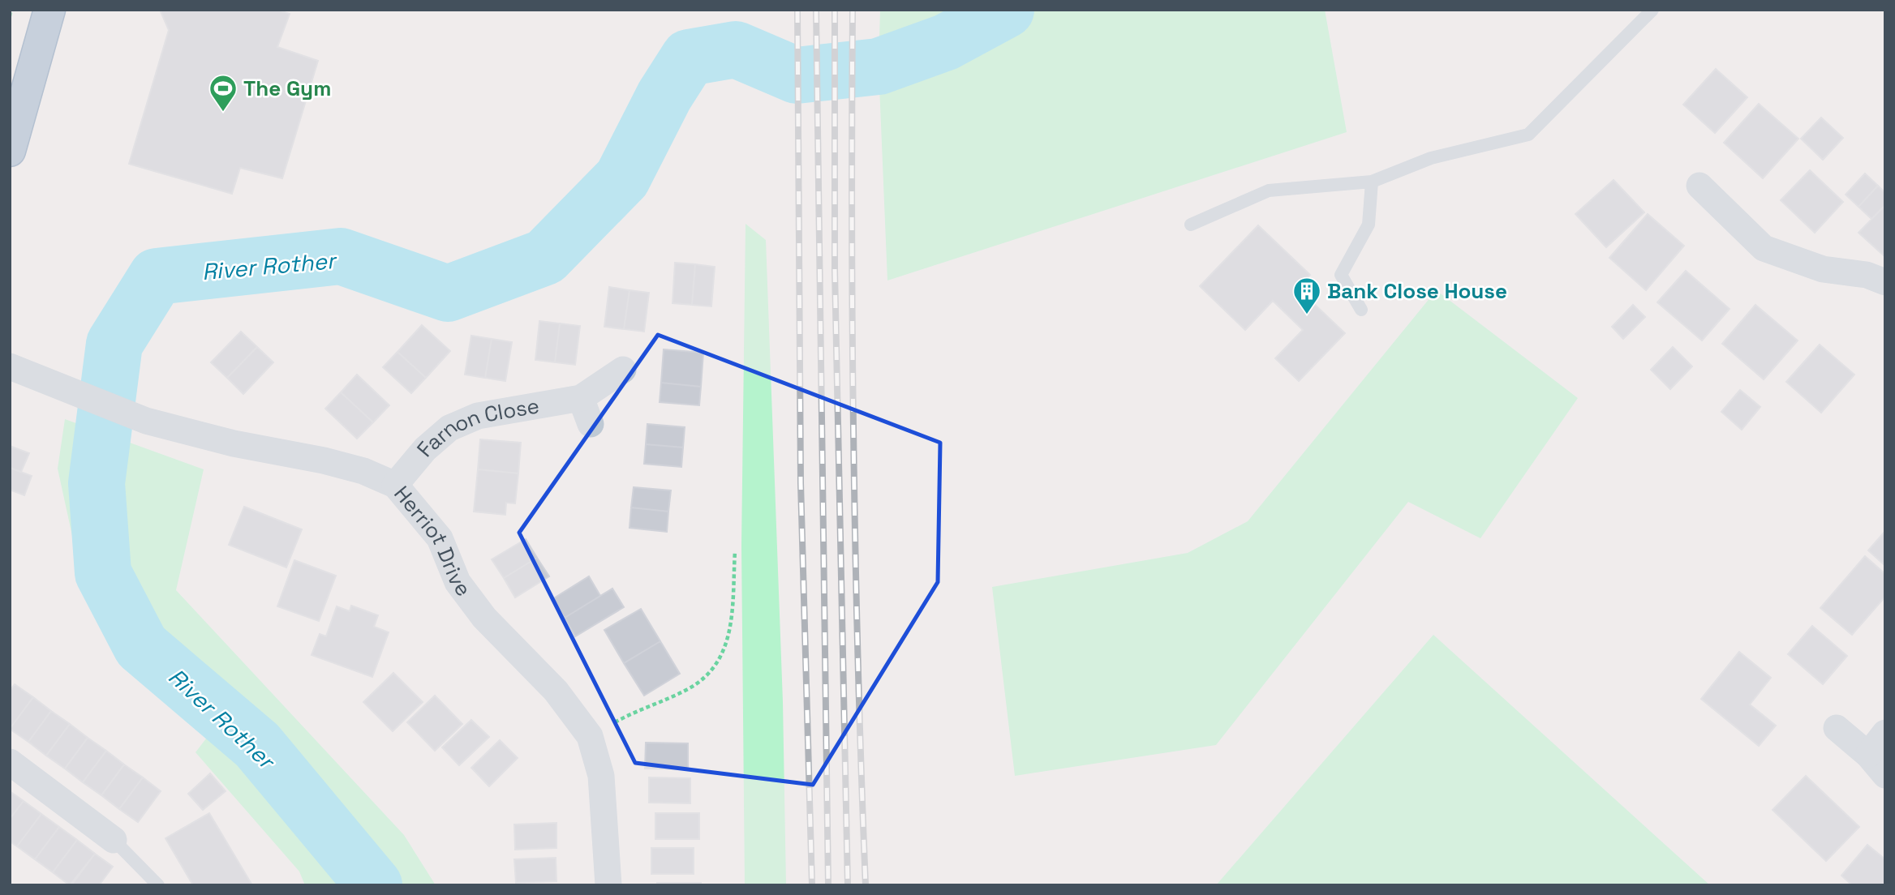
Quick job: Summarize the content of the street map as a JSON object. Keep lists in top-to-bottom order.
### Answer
{
  "streets": {
    "street": ["Farnon Close", "Herriot Drive"]
  },
  "crossings": [
    ["Farnon Close", "Herriot Drive"]
  ],
  "water": ["River Rother"],
  "places": {
    "sports": ["The Gym"],
    "building": ["Bank Close House"]
  }
}
